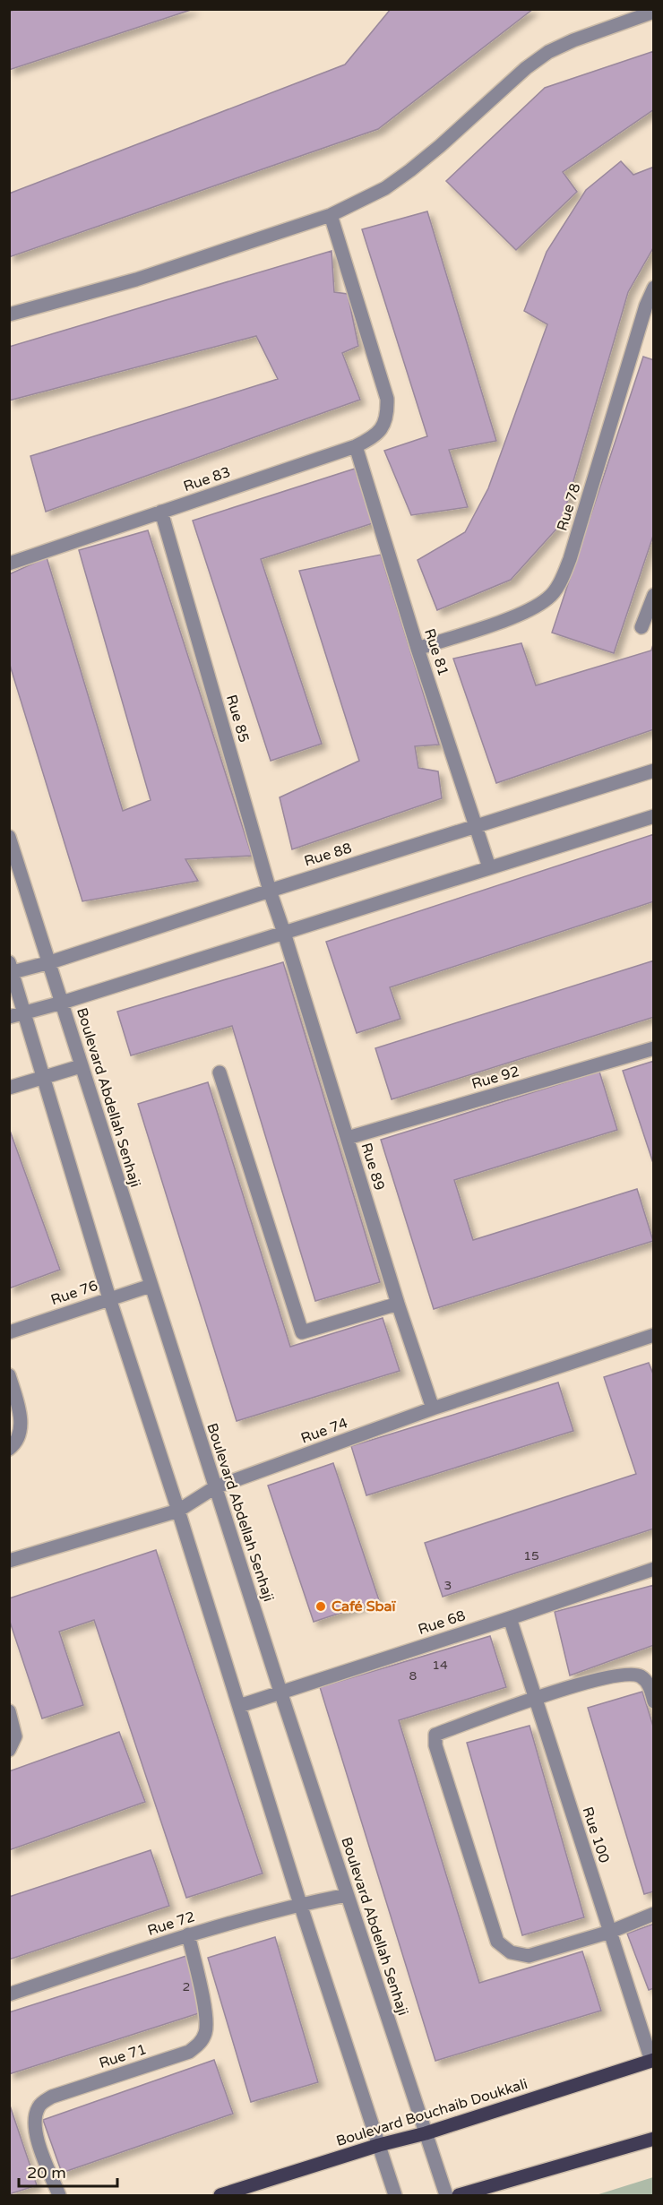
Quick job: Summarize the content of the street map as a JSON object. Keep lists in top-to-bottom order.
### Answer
{
  "streets": {
    "main road": ["Boulevard Bouchaib Doukkali"],
    "street": [
      "Rue 83",
      "Rue 78",
      "Rue 81",
      "Rue 85",
      "Rue 88",
      "Rue 92",
      "Boulevard Abdellah Senhaji",
      "Rue 89",
      "Rue 76",
      "Rue 74",
      "Rue 68",
      "Rue 100",
      "Rue 72",
      "Rue 71"
    ]
  },
  "crossings": [
    ["Rue 83", "Rue 81"],
    ["Rue 83", "Rue 85"],
    ["Rue 78", "Rue 81"],
    ["Rue 81", "Rue 88"],
    ["Rue 85", "Rue 88"],
    ["Rue 85", "Rue 89"],
    ["Rue 88", "Boulevard Abdellah Senhaji"],
    ["Rue 92", "Rue 89"],
    ["Boulevard Abdellah Senhaji", "Rue 76"],
    ["Boulevard Abdellah Senhaji", "Rue 74"],
    ["Boulevard Abdellah Senhaji", "Rue 68"],
    ["Boulevard Abdellah Senhaji", "Rue 72"],
    ["Boulevard Abdellah Senhaji", "Boulevard Bouchaib Doukkali"],
    ["Rue 89", "Rue 74"],
    ["Rue 68", "Rue 100"],
    ["Rue 100", "Boulevard Bouchaib Doukkali"],
    ["Rue 72", "Rue 71"]
  ],
  "places": ["Café Sbaï"],
  "house_numbers": [
    "15",
    "3",
    "14",
    "8",
    "2"
  ],
  "scale_bar": "20 m"
}
